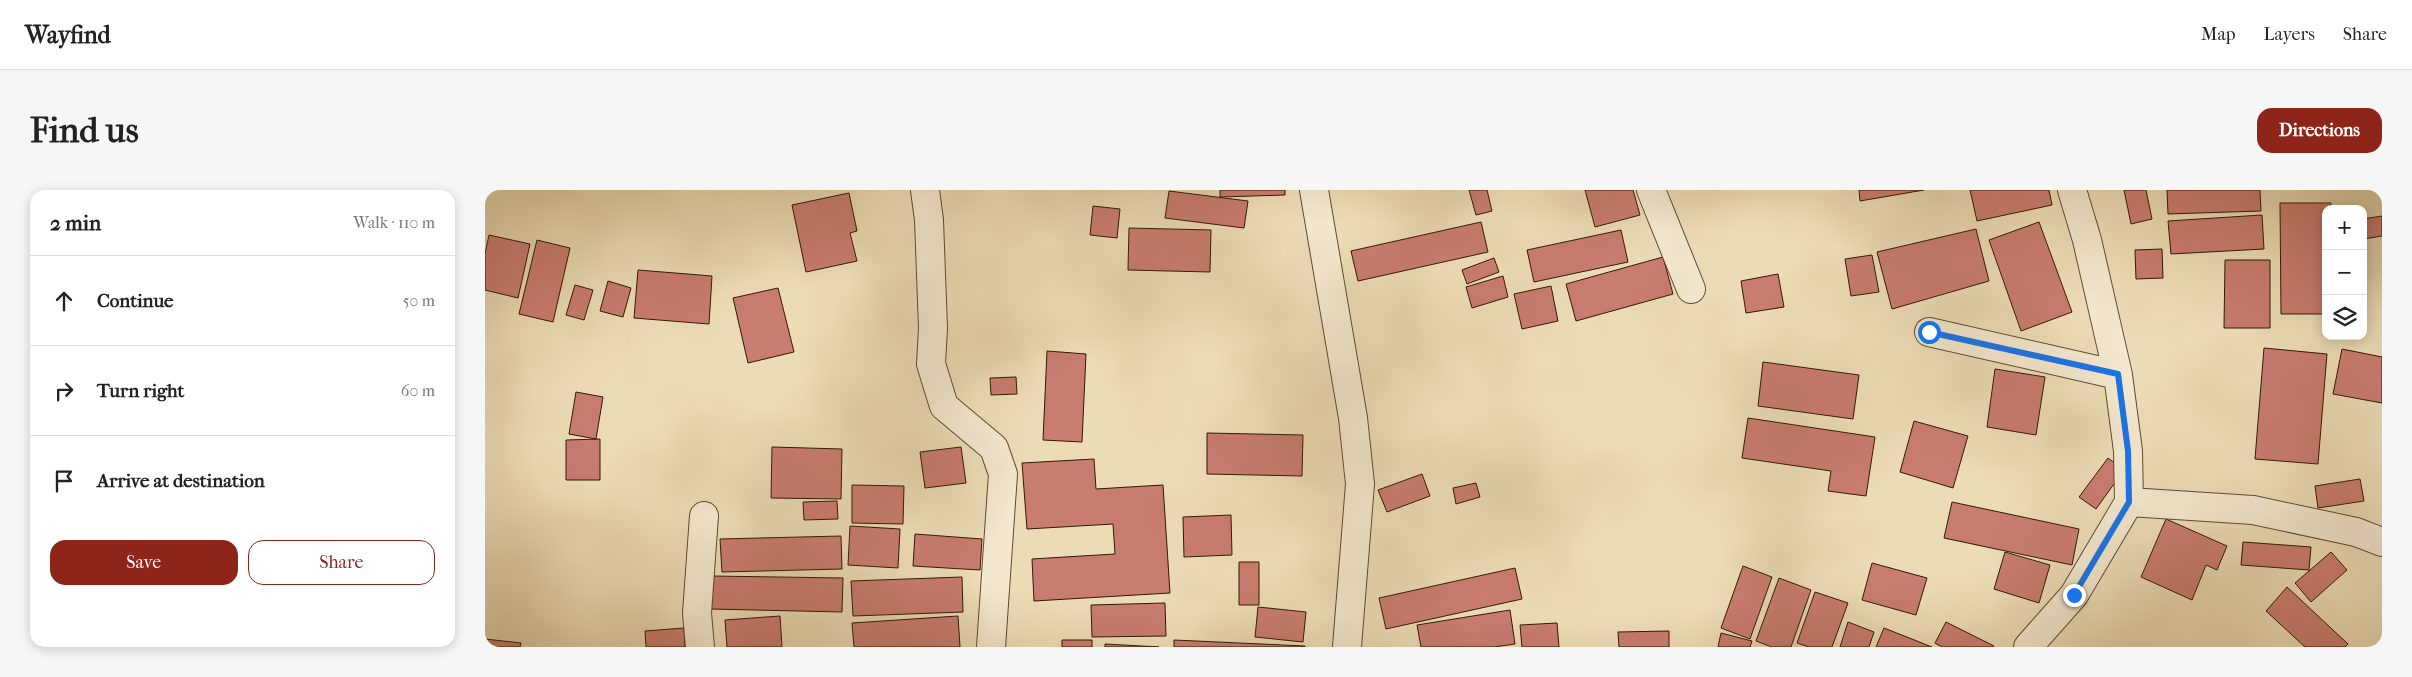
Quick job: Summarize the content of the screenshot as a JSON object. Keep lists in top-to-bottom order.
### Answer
{
  "page": {
    "header": "Wayfind",
    "nav": ["Map", "Layers", "Share"],
    "buttons": [
      "Directions",
      ["Save", "Share"]
    ],
    "title": "Find us",
    "heading": ["2 min", "Walk · 110 m"],
    "map_buttons": ["+", "−"],
    "list": [
      ["Continue", "50 m"],
      ["Turn right", "60 m"],
      "Arrive at destination"
    ]
  }
}
